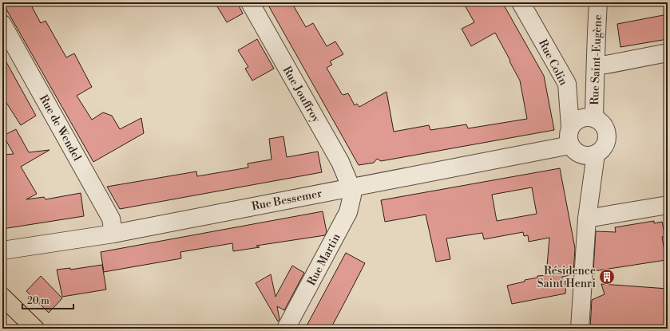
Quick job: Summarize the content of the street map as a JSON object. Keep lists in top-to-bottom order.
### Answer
{
  "streets": {
    "street": [
      "Rue Saint-Eugène",
      "Rue Colin",
      "Rue Jouffroy",
      "Rue de Wendel",
      "Rue Bessemer",
      "Rue Martin"
    ]
  },
  "crossings": [
    ["Rue Saint-Eugène", "Rue Colin"],
    ["Rue Saint-Eugène", "Rue Bessemer"],
    ["Rue Colin", "Rue Bessemer"],
    ["Rue Jouffroy", "Rue Bessemer"],
    ["Rue Jouffroy", "Rue Martin"],
    ["Rue de Wendel", "Rue Bessemer"],
    ["Rue Bessemer", "Rue Martin"]
  ],
  "places": {
    "building": ["Résidence Saint Henri"]
  },
  "scale_bar": "20 m"
}
